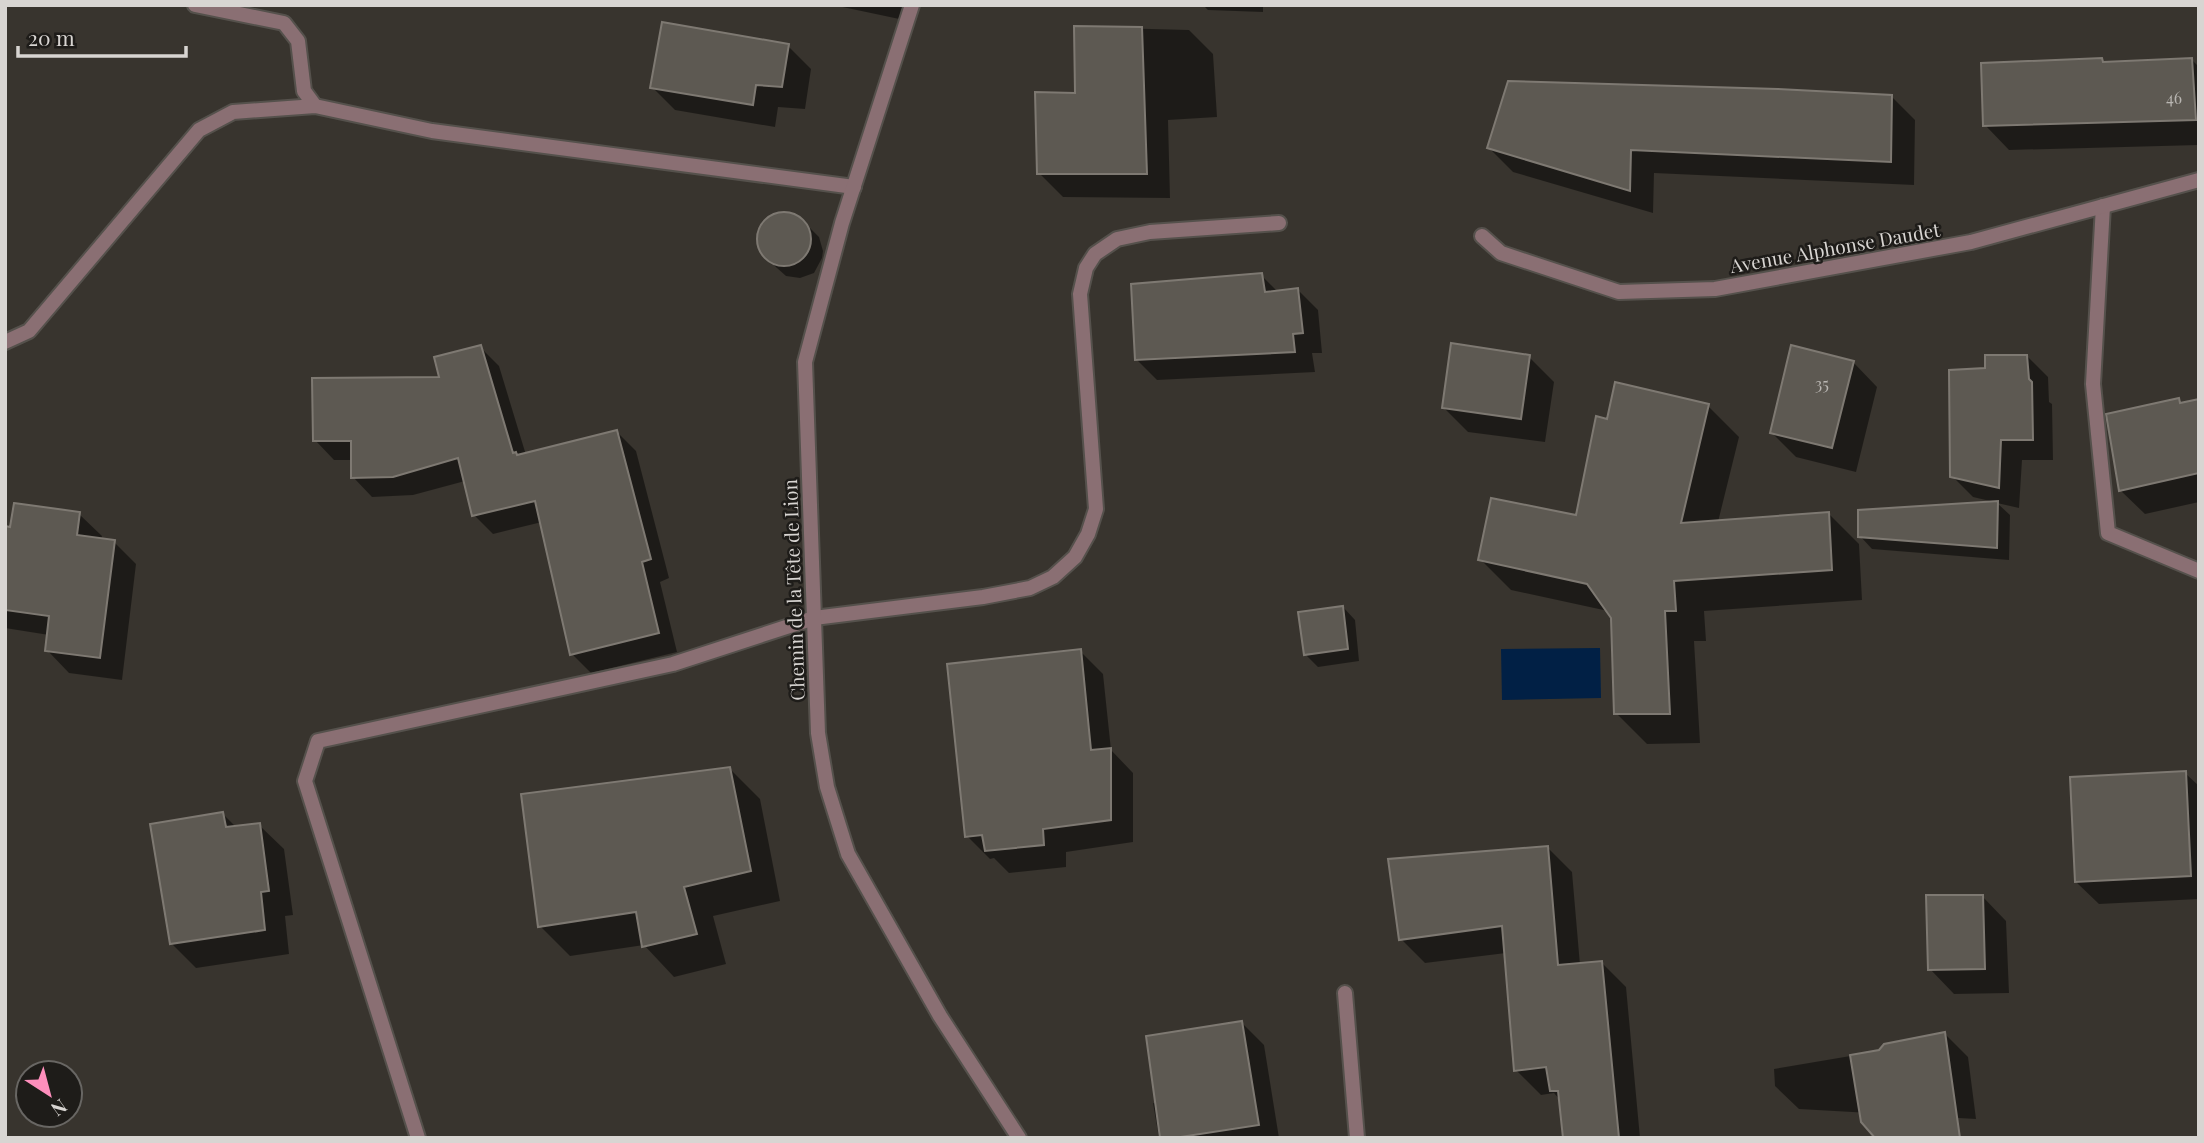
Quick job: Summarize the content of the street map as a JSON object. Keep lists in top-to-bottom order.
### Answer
{
  "streets": {
    "street": ["Avenue Alphonse Daudet", "Chemin de la Tête de Lion"]
  },
  "house_numbers": ["46", "35"],
  "scale_bar": "20 m",
  "north": "bottom right"
}
